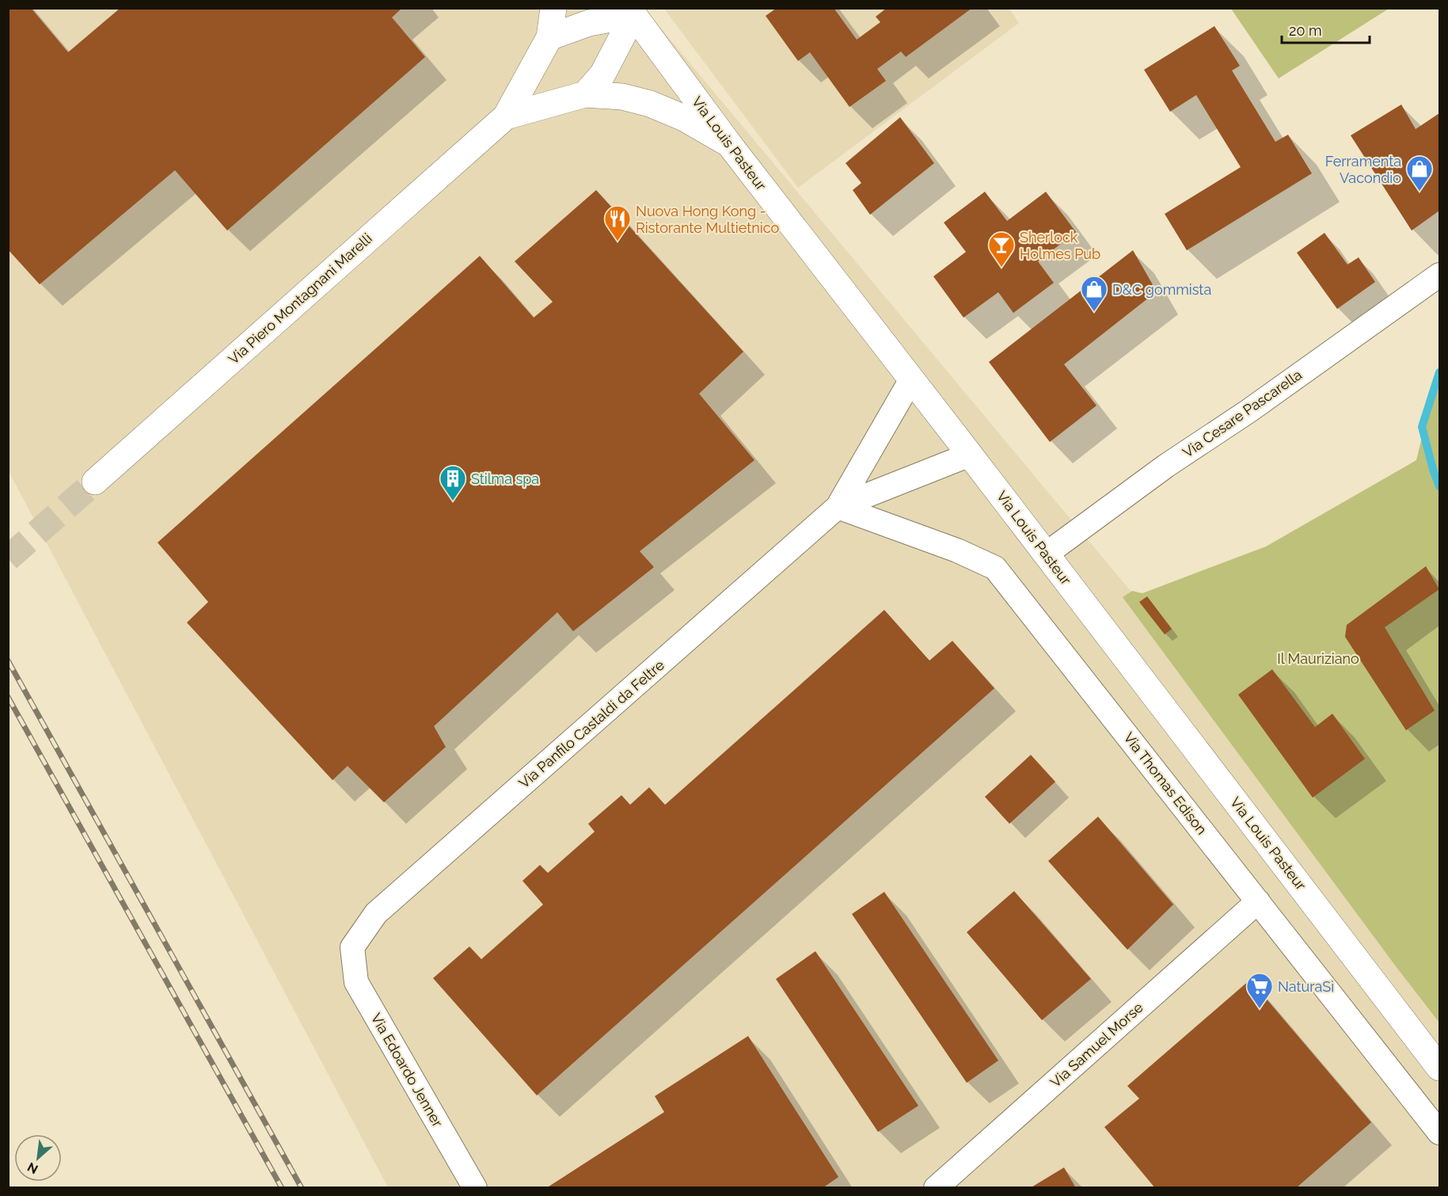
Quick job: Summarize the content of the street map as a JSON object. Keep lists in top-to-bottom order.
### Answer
{
  "streets": {
    "main road": ["Via Louis Pasteur", "Via Piero Montagnani Marelli"],
    "street": [
      "Via Cesare Pascarella",
      "Via Panfilo Castaldi da Feltre",
      "Via Thomas Edison",
      "Via Samuel Morse",
      "Via Edoardo Jenner"
    ]
  },
  "crossings": [
    ["Via Louis Pasteur", "Via Piero Montagnani Marelli"],
    ["Via Louis Pasteur", "Via Cesare Pascarella"],
    ["Via Louis Pasteur", "Via Panfilo Castaldi da Feltre"],
    ["Via Panfilo Castaldi da Feltre", "Via Thomas Edison"],
    ["Via Panfilo Castaldi da Feltre", "Via Edoardo Jenner"],
    ["Via Thomas Edison", "Via Samuel Morse"]
  ],
  "parks": ["Il Mauriziano"],
  "places": {
    "shop": ["Ferramenta Vacondio", "D&C gommista"],
    "restaurant": ["Nuova Hong Kong - Ristorante Multietnico"],
    "bar": ["Sherlock Holmes Pub"],
    "building": ["Stilma spa"],
    "supermarket": ["NaturaSì"]
  },
  "scale_bar": "20 m",
  "north": "bottom left"
}
